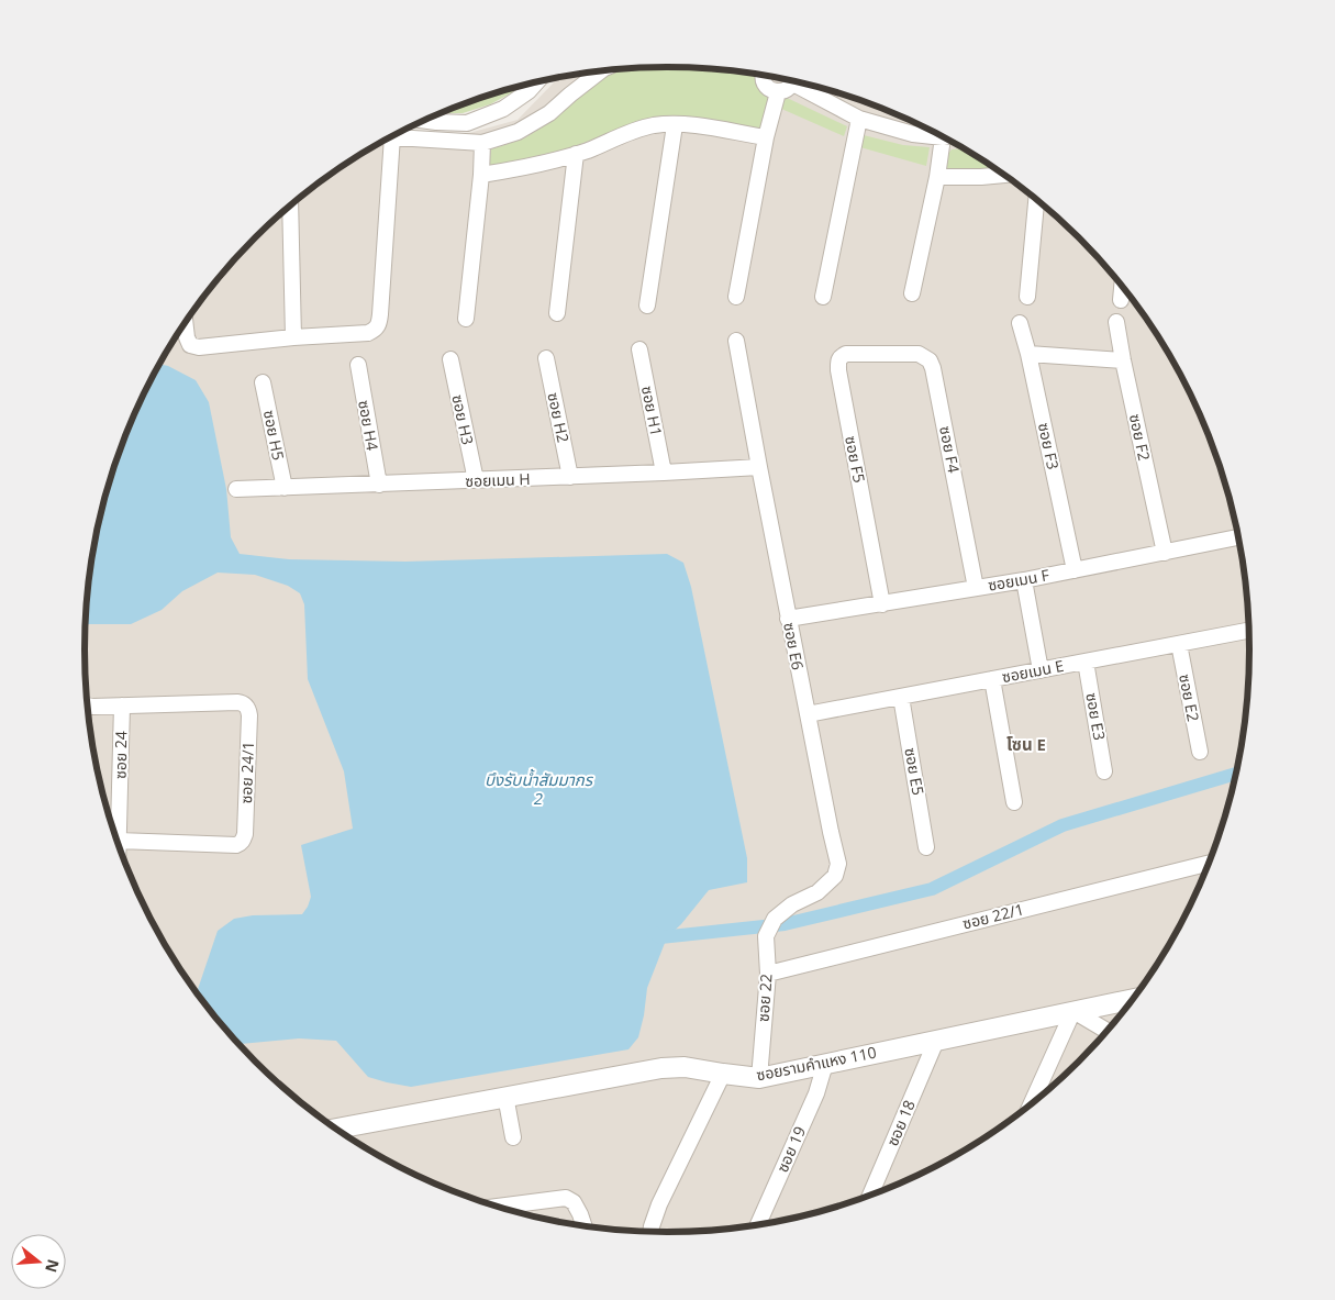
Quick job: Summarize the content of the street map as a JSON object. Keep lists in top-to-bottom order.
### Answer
{
  "streets": {
    "street": [
      "ซอย H1",
      "ซอย H2",
      "ซอย H3",
      "ซอย H4",
      "ซอย H5",
      "ซอย F2",
      "ซอย F3",
      "ซอย F4",
      "ซอย F5",
      "ซอยเมน H",
      "ซอยเมน F",
      "ซอย E6",
      "ซอยเมน E",
      "ซอย E2",
      "ซอย E3",
      "ซอย 24",
      "ซอย E5",
      "ซอย 24/1",
      "ซอย 22/1",
      "ซอย 22",
      "ซอยรามคำแหง 110",
      "ซอย 18",
      "ซอย 19"
    ]
  },
  "crossings": [
    ["ซอย H1", "ซอยเมน H"],
    ["ซอย H2", "ซอยเมน H"],
    ["ซอย H3", "ซอยเมน H"],
    ["ซอย H4", "ซอยเมน H"],
    ["ซอย H5", "ซอยเมน H"],
    ["ซอย F2", "ซอยเมน F"],
    ["ซอย F3", "ซอยเมน F"],
    ["ซอย F4", "ซอย F5"],
    ["ซอย F4", "ซอยเมน F"],
    ["ซอย F5", "ซอยเมน F"],
    ["ซอยเมน H", "ซอย E6"],
    ["ซอยเมน F", "ซอย E6"],
    ["ซอย E6", "ซอยเมน E"],
    ["ซอย E6", "ซอย 22"],
    ["ซอยเมน E", "ซอย E2"],
    ["ซอยเมน E", "ซอย E3"],
    ["ซอยเมน E", "ซอย E5"],
    ["ซอย 24", "ซอย 24/1"],
    ["ซอย 22/1", "ซอย 22"],
    ["ซอย 22", "ซอยรามคำแหง 110"],
    ["ซอยรามคำแหง 110", "ซอย 18"],
    ["ซอยรามคำแหง 110", "ซอย 19"]
  ],
  "districts": ["โซน E"],
  "water": ["บึงรับน้ำสัมมากร 2"],
  "north": "right"
}
